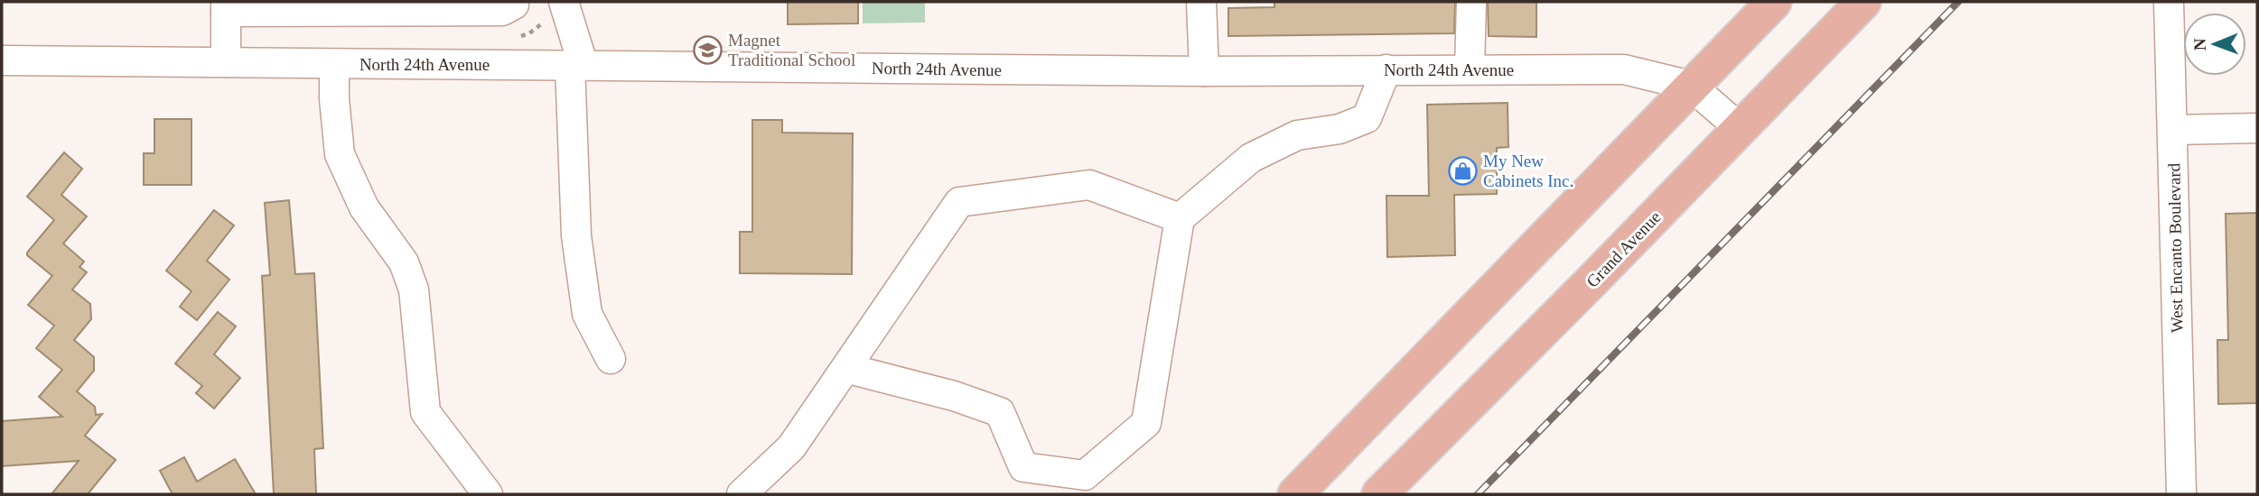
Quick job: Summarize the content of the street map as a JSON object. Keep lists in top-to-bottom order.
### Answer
{
  "streets": {
    "main road": ["Grand Avenue"],
    "street": ["North 24th Avenue", "West Encanto Boulevard"]
  },
  "crossings": [
    ["North 24th Avenue", "Grand Avenue"]
  ],
  "places": {
    "school or university": ["Magnet Traditional School"],
    "shop": ["My New Cabinets Inc."]
  },
  "north": "left"
}
